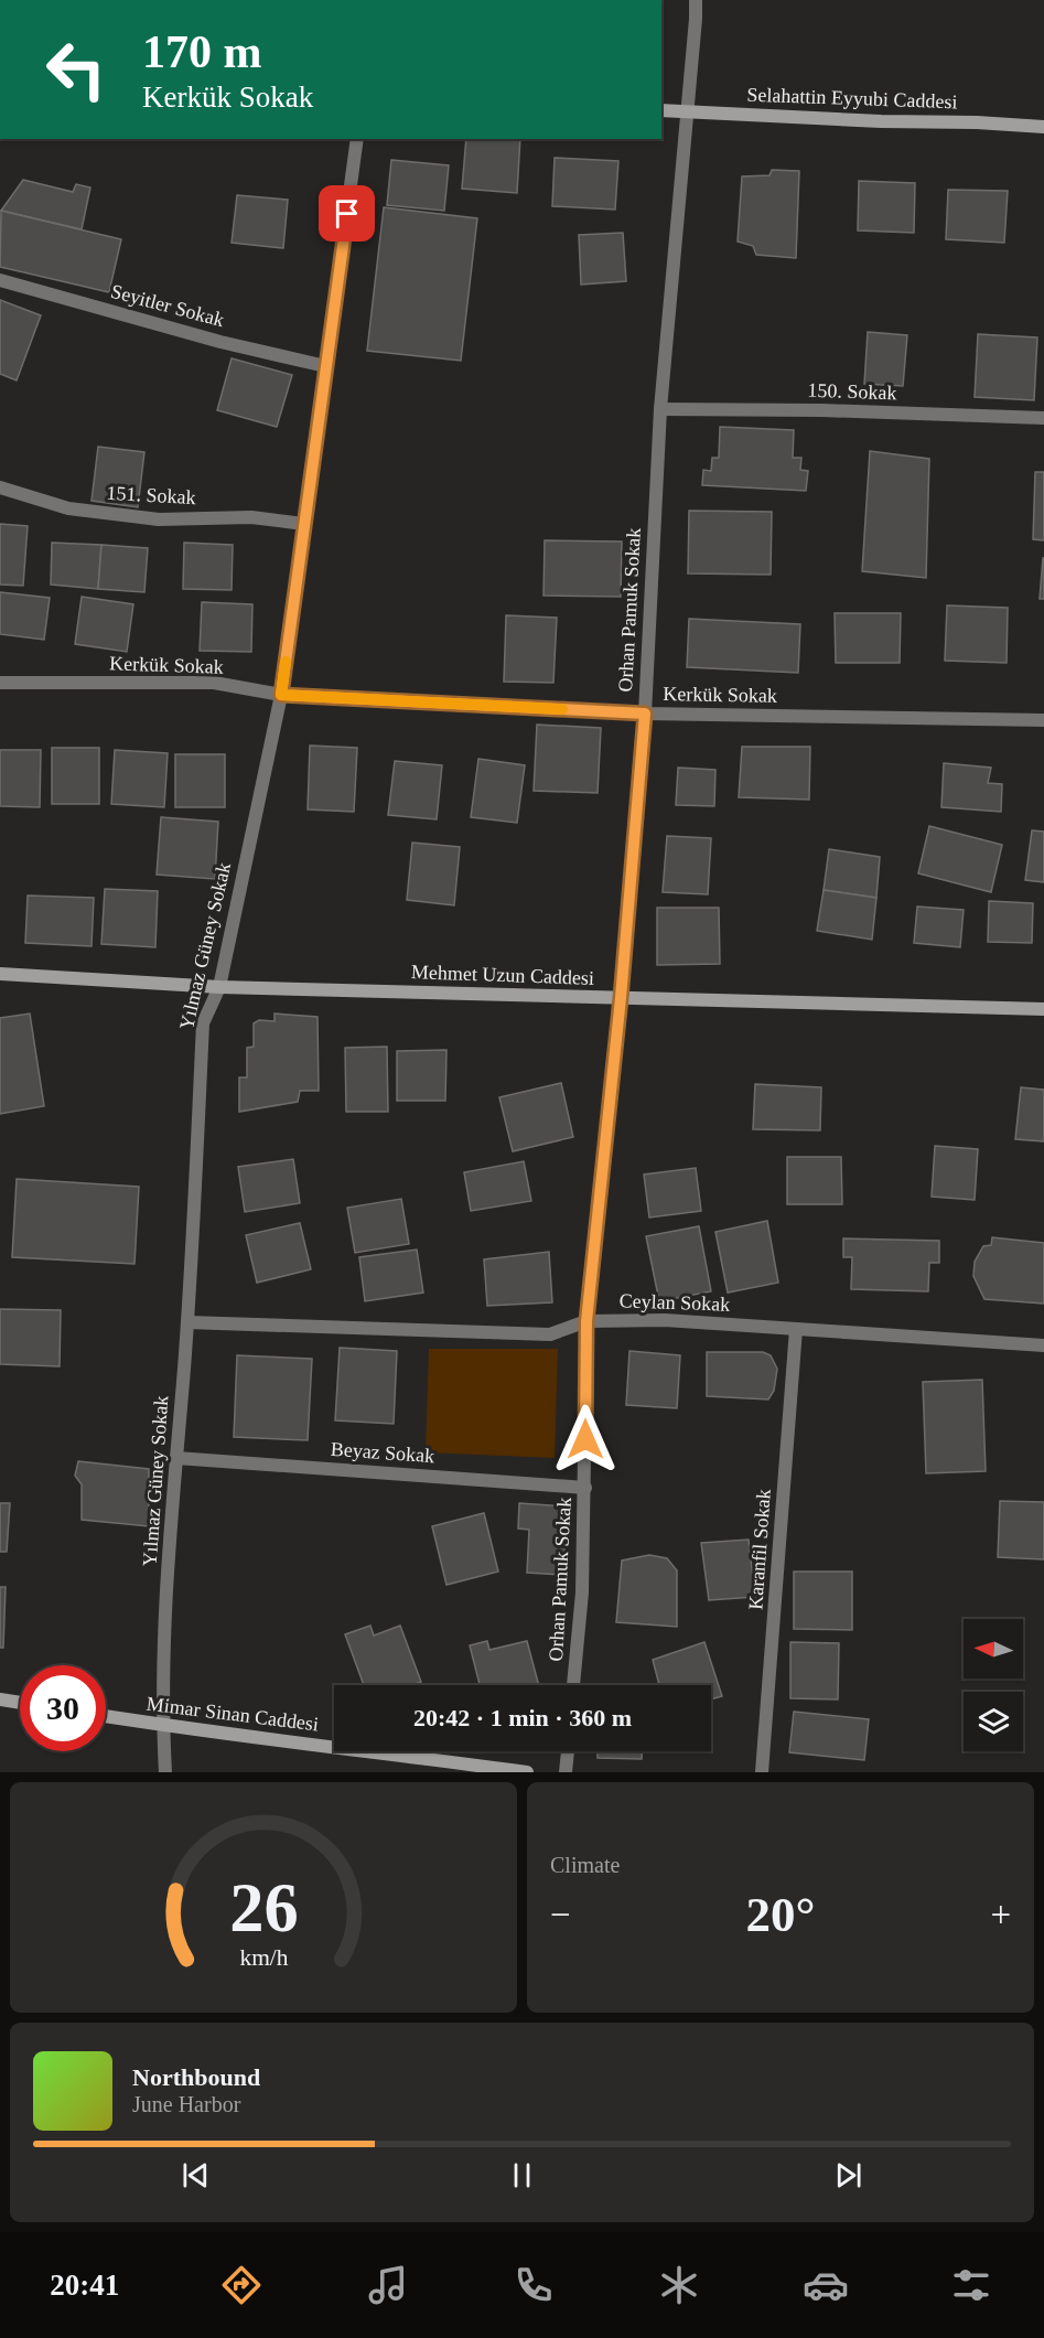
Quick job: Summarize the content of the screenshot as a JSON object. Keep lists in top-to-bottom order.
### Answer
{
  "streets": {
    "street": [
      "Selahattin Eyyubi Caddesi",
      "Seyitler Sokak",
      "150. Sokak",
      "151. Sokak",
      "Orhan Pamuk Sokak",
      "Kerkük Sokak",
      "Yılmaz Güney Sokak",
      "Mehmet Uzun Caddesi",
      "Ceylan Sokak",
      "Beyaz Sokak",
      "Karanfil Sokak",
      "Mimar Sinan Caddesi"
    ]
  },
  "crossings": [
    ["Selahattin Eyyubi Caddesi", "Orhan Pamuk Sokak"],
    ["Seyitler Sokak", "Yılmaz Güney Sokak"],
    ["150. Sokak", "Orhan Pamuk Sokak"],
    ["151. Sokak", "Yılmaz Güney Sokak"],
    ["Orhan Pamuk Sokak", "Kerkük Sokak"],
    ["Orhan Pamuk Sokak", "Mehmet Uzun Caddesi"],
    ["Orhan Pamuk Sokak", "Ceylan Sokak"],
    ["Orhan Pamuk Sokak", "Beyaz Sokak"],
    ["Kerkük Sokak", "Yılmaz Güney Sokak"],
    ["Yılmaz Güney Sokak", "Mehmet Uzun Caddesi"],
    ["Yılmaz Güney Sokak", "Ceylan Sokak"],
    ["Yılmaz Güney Sokak", "Beyaz Sokak"],
    ["Yılmaz Güney Sokak", "Mimar Sinan Caddesi"],
    ["Ceylan Sokak", "Karanfil Sokak"]
  ],
  "north": "left",
  "page": {
    "turn": ["170 m", "Kerkük Sokak"],
    "limit": "30",
    "trip": "20:42 · 1 min · 360 m",
    "tile": "Climate",
    "heat": ["−", "20°", "+"],
    "song": ["Northbound", "June Harbor"],
    "tabs": "20:41",
    "gauge": ["26", "km/h"]
  }
}
